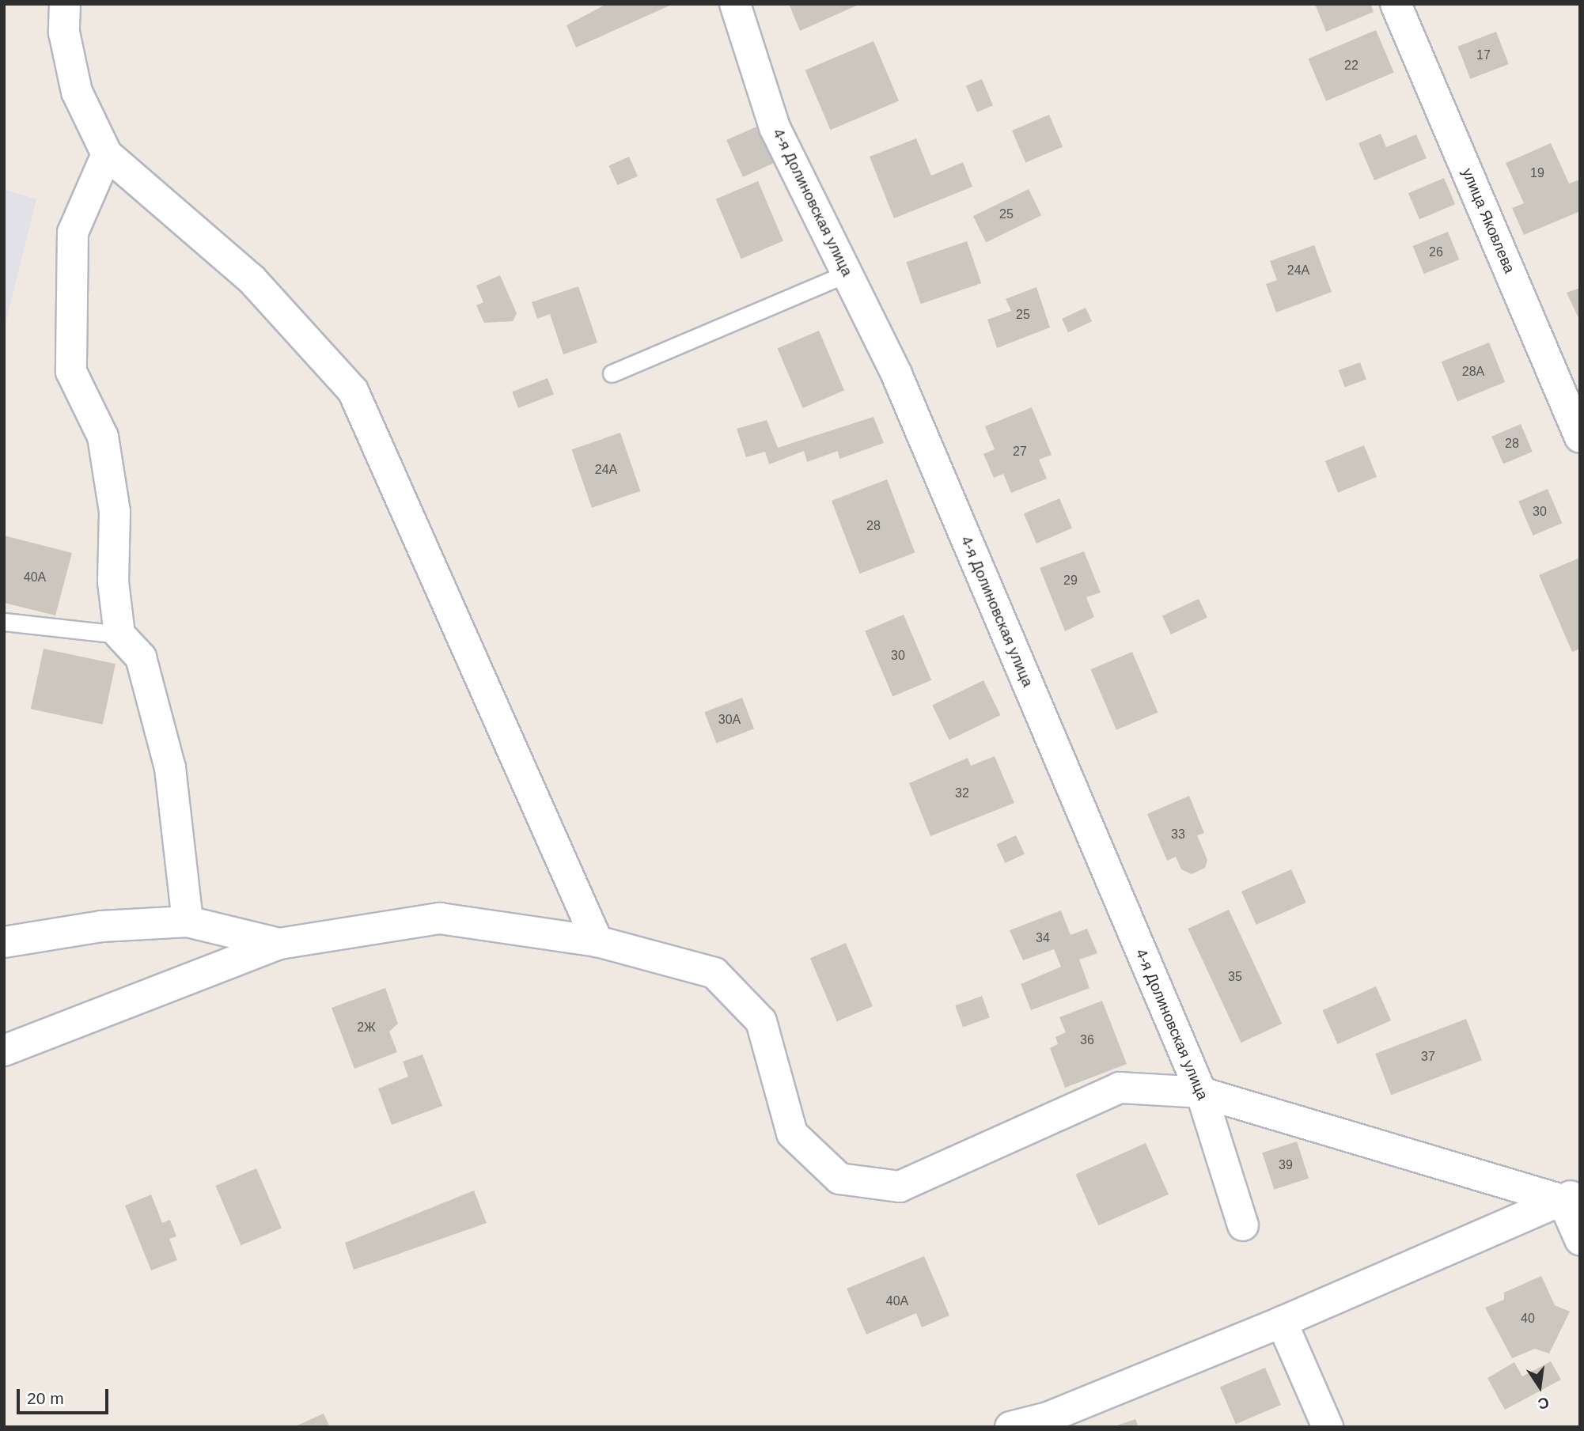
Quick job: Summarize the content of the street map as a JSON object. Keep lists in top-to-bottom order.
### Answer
{
  "streets": {
    "street": ["4-я Долиновская улица", "улица Яковлева"]
  },
  "house_numbers": [
    "17",
    "22",
    "19",
    "25",
    "26",
    "24А",
    "25",
    "28А",
    "28",
    "27",
    "24А",
    "30",
    "28",
    "40А",
    "29",
    "30",
    "30А",
    "32",
    "33",
    "34",
    "35",
    "2Ж",
    "36",
    "37",
    "39",
    "40А",
    "40"
  ],
  "scale_bar": "20 m",
  "north": "bottom"
}
